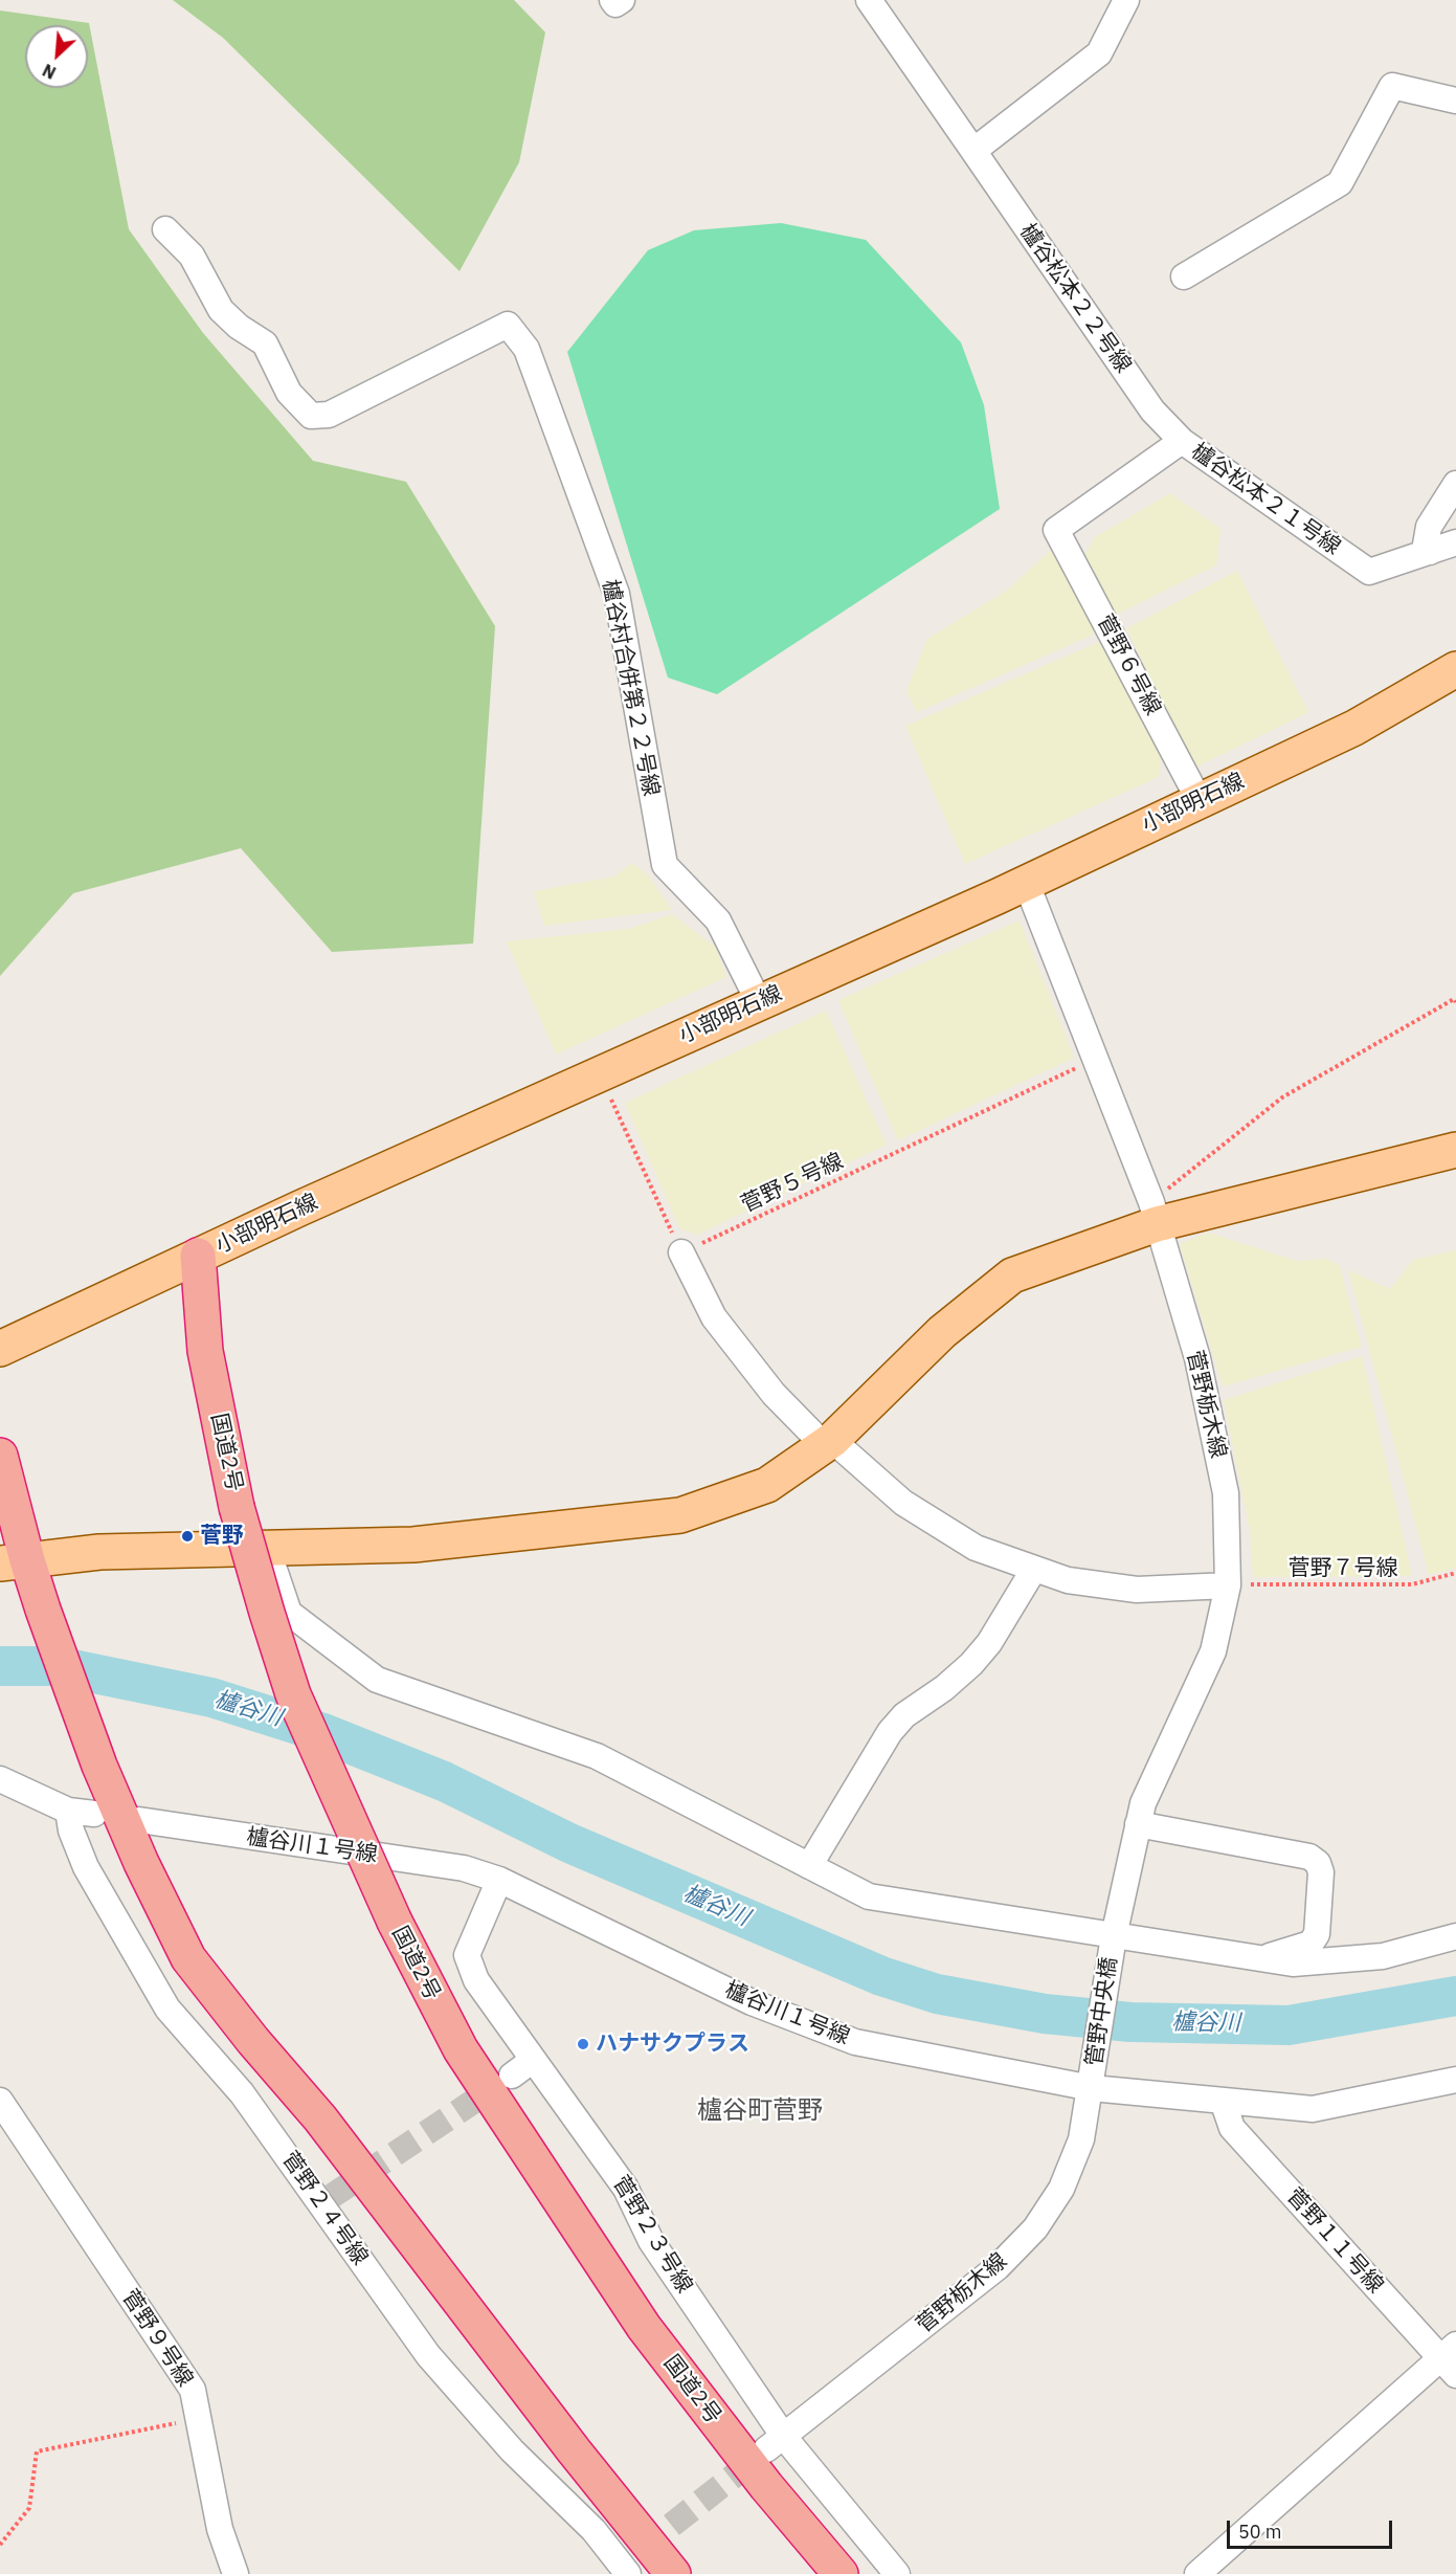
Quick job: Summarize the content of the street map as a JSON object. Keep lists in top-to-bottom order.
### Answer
{
  "streets": {
    "highway": ["国道2号"],
    "main road": ["小部明石線"],
    "street": [
      "櫨谷松本２２号線",
      "櫨谷松本２１号線",
      "菅野６号線",
      "櫨谷村合併第２２号線",
      "菅野栃木線",
      "櫨谷川１号線",
      "管野中央橋",
      "菅野２４号線",
      "菅野２３号線",
      "菅野１１号線",
      "菅野９号線"
    ],
    "path": ["菅野５号線", "菅野７号線"]
  },
  "crossings": [
    ["櫨谷松本２２号線", "櫨谷松本２１号線"],
    ["櫨谷松本２１号線", "菅野６号線"],
    ["菅野６号線", "小部明石線"],
    ["櫨谷村合併第２２号線", "小部明石線"],
    ["小部明石線", "菅野栃木線"],
    ["小部明石線", "国道2号"],
    ["菅野５号線", "菅野栃木線"],
    ["菅野栃木線", "菅野７号線"],
    ["菅野栃木線", "櫨谷川１号線"],
    ["菅野栃木線", "管野中央橋"],
    ["菅野栃木線", "菅野２３号線"],
    ["櫨谷川１号線", "管野中央橋"],
    ["櫨谷川１号線", "菅野２３号線"],
    ["櫨谷川１号線", "菅野１１号線"]
  ],
  "districts": ["櫨谷町菅野"],
  "water": ["櫨谷川"],
  "places": ["菅野", "ハナサクプラス"],
  "scale_bar": "50 m",
  "north": "bottom left"
}
